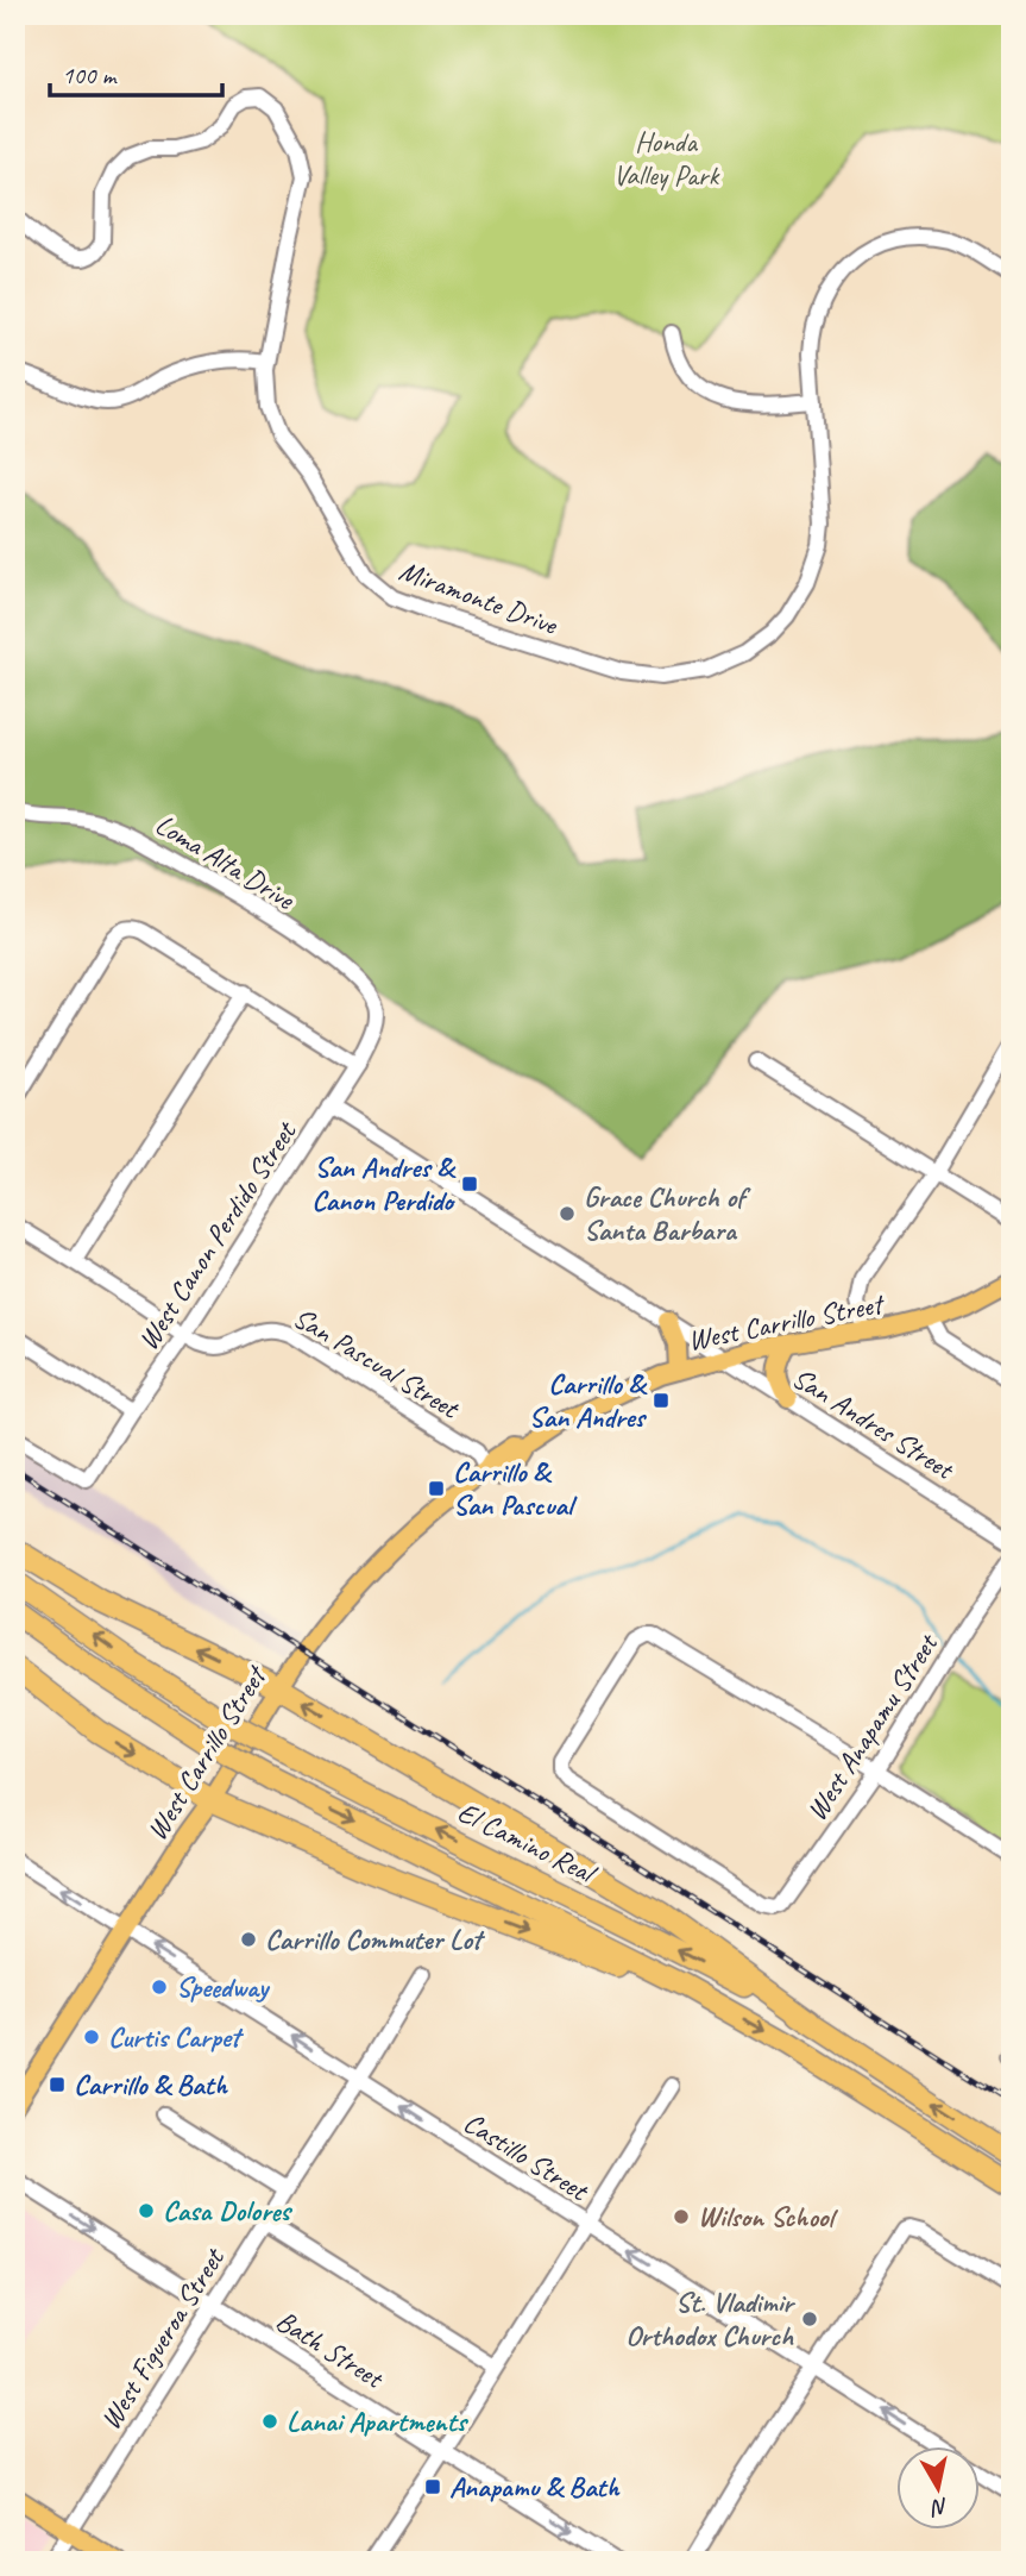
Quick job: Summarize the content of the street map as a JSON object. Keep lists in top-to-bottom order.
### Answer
{
  "streets": {
    "highway": ["El Camino Real"],
    "main road": ["West Carrillo Street"],
    "street": [
      "Miramonte Drive",
      "Loma Alta Drive",
      "West Canon Perdido Street",
      "San Pascual Street",
      "San Andres Street",
      "West Anapamu Street",
      "Castillo Street",
      "West Figueroa Street",
      "Bath Street"
    ]
  },
  "crossings": [
    ["Loma Alta Drive", "West Canon Perdido Street"],
    ["West Canon Perdido Street", "San Pascual Street"],
    ["West Canon Perdido Street", "San Andres Street"],
    ["West Carrillo Street", "San Pascual Street"],
    ["West Carrillo Street", "San Andres Street"],
    ["West Carrillo Street", "Castillo Street"],
    ["Castillo Street", "West Figueroa Street"],
    ["West Figueroa Street", "Bath Street"]
  ],
  "one_way": ["Castillo Street", "Bath Street"],
  "parks": ["Honda Valley Park"],
  "places": {
    "transit": [
      "San Andres & Canon Perdido",
      "Carrillo & San Andres",
      "Carrillo & San Pascual",
      "Carrillo & Bath",
      "Anapamu & Bath"
    ],
    "other": [
      "Grace Church of Santa Barbara",
      "Carrillo Commuter Lot",
      "Speedway",
      "Curtis Carpet",
      "Casa Dolores",
      "Wilson School",
      "St. Vladimir Orthodox Church",
      "Lanai Apartments"
    ]
  },
  "scale_bar": "100 m",
  "north": "bottom"
}
